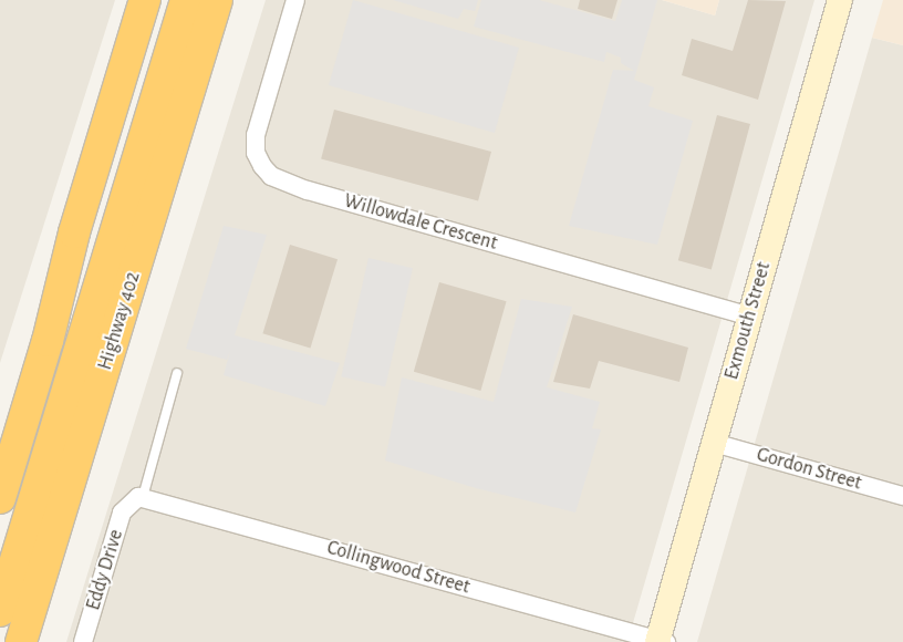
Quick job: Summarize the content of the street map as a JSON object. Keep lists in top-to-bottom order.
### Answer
{
  "streets": {
    "highway": ["Highway 402"],
    "main road": ["Exmouth Street"],
    "street": [
      "Willowdale Crescent",
      "Gordon Street",
      "Collingwood Street",
      "Eddy Drive"
    ]
  },
  "crossings": [
    ["Willowdale Crescent", "Exmouth Street"],
    ["Exmouth Street", "Gordon Street"],
    ["Exmouth Street", "Collingwood Street"],
    ["Collingwood Street", "Eddy Drive"]
  ]
}
